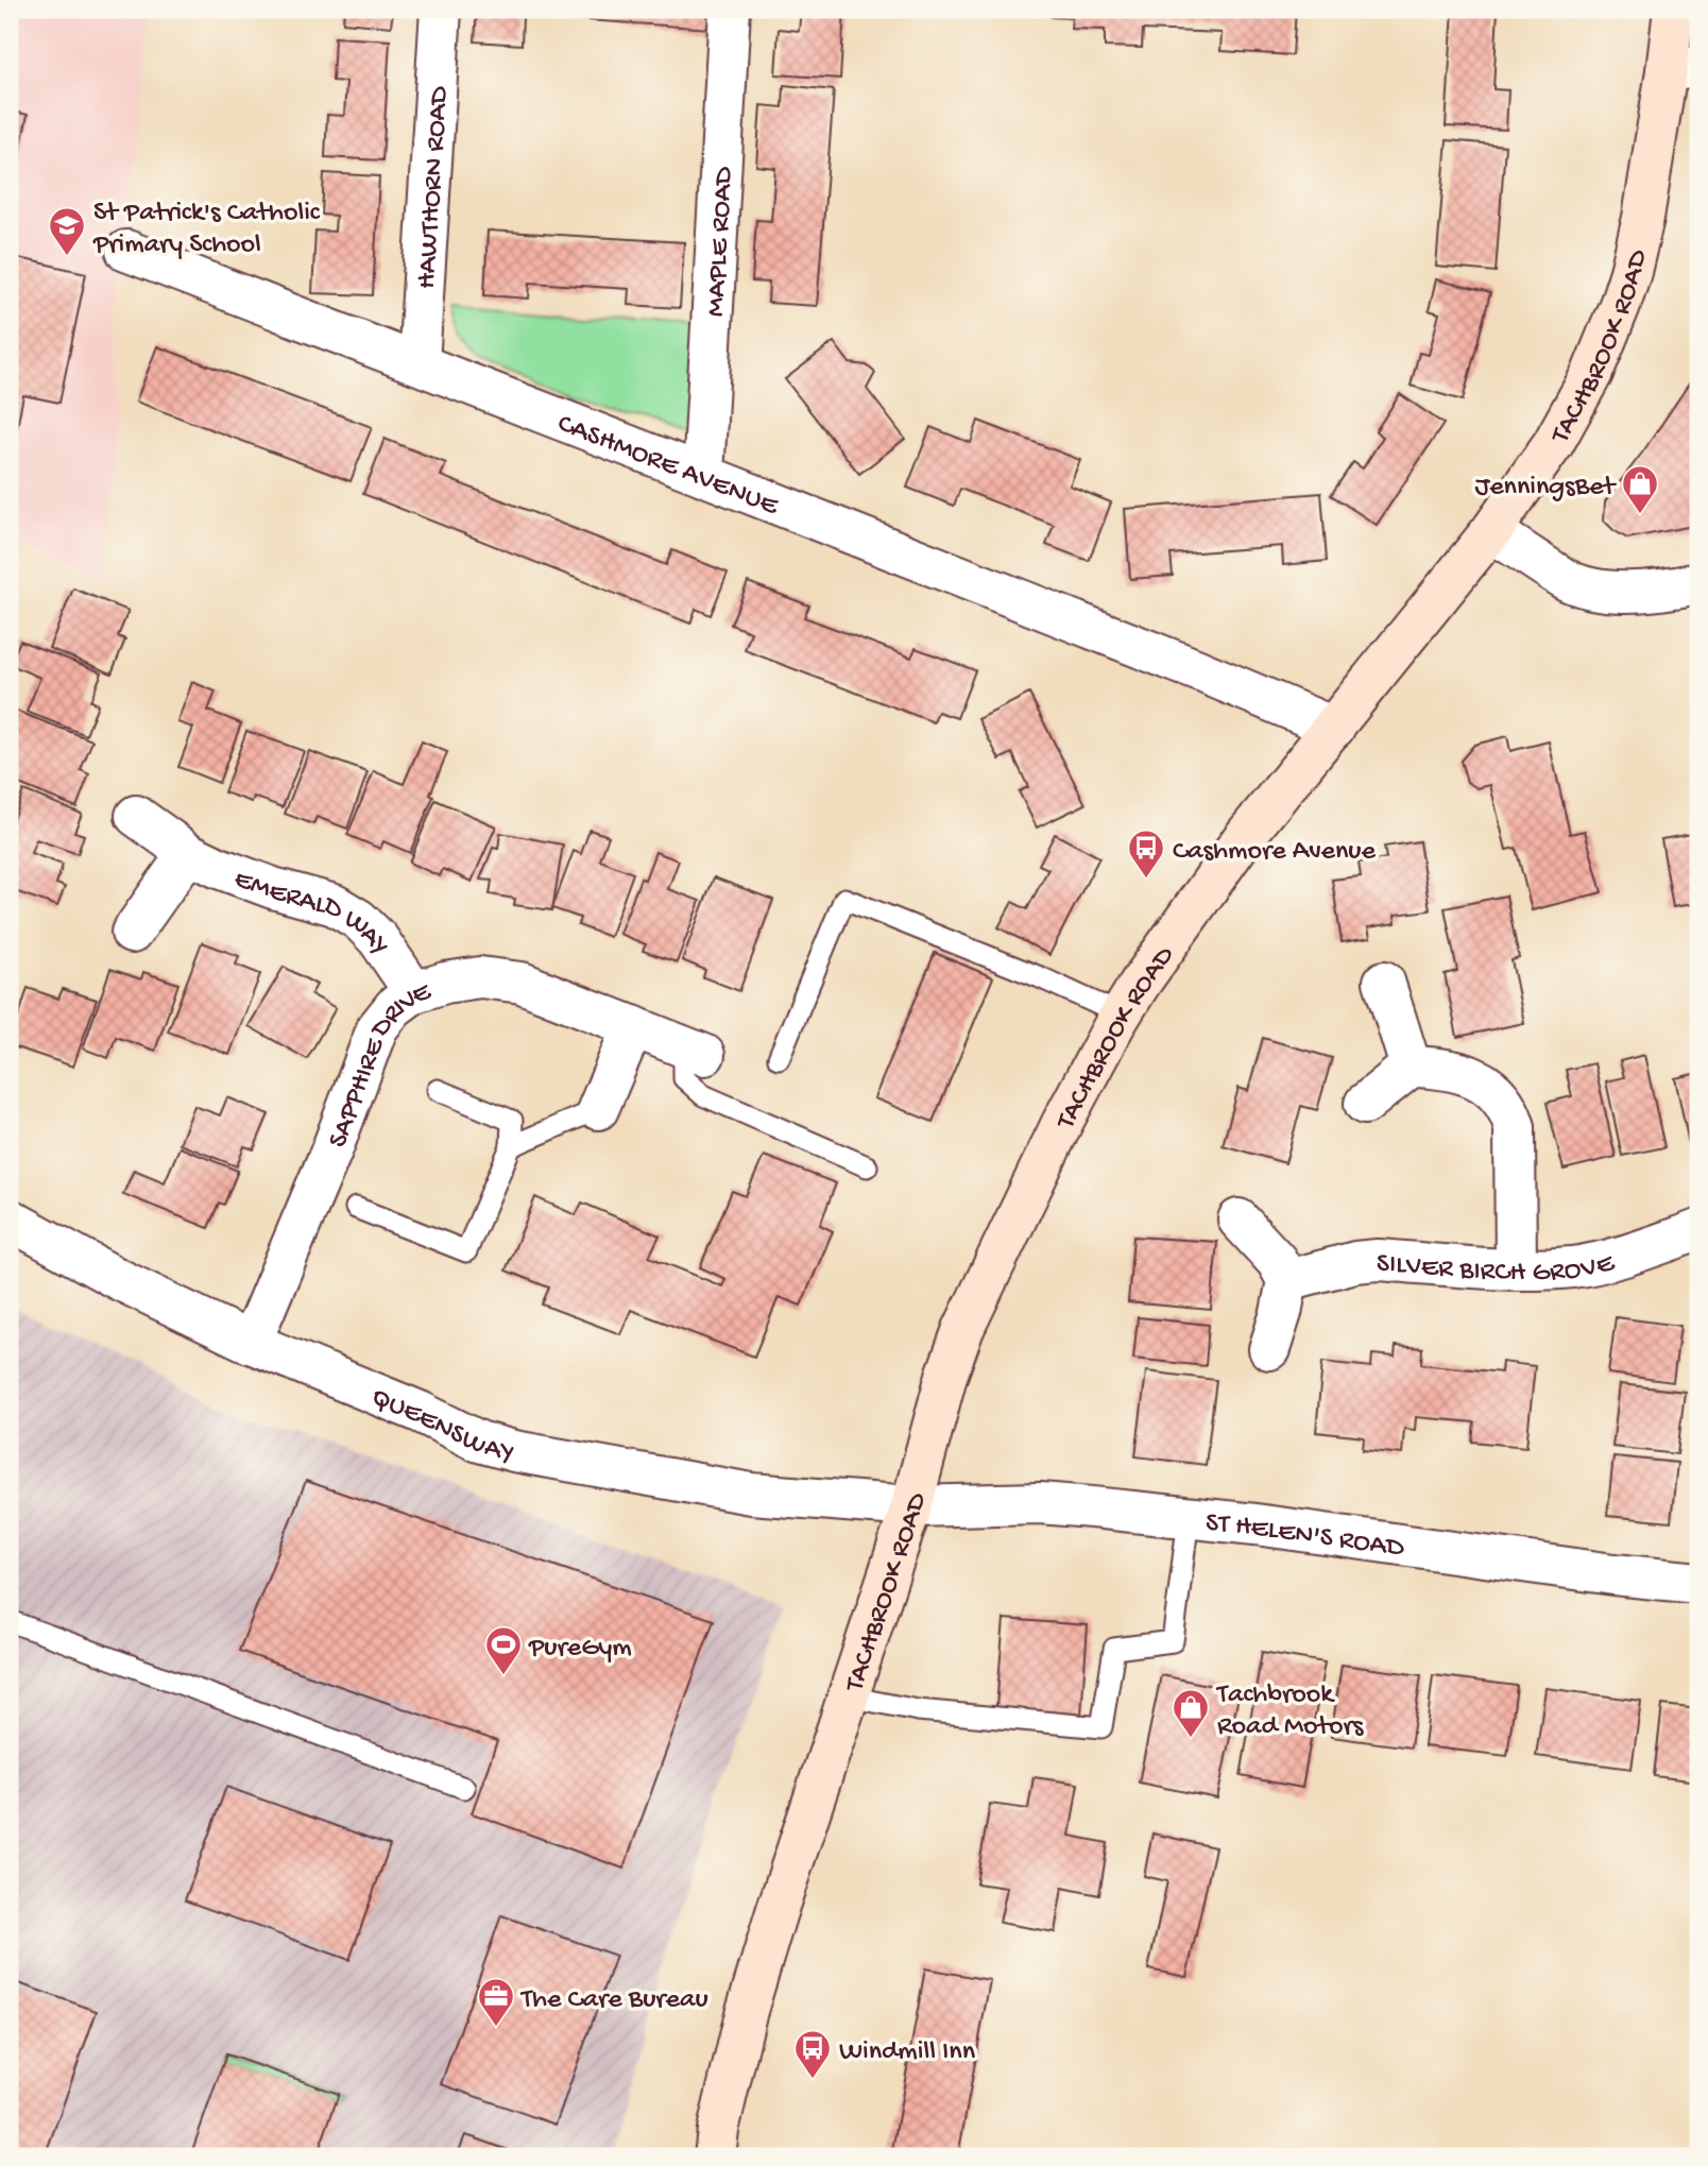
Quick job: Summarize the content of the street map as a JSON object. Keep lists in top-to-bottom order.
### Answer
{
  "streets": {
    "main road": ["TACHBROOK ROAD"],
    "street": [
      "HAWTHORN ROAD",
      "MAPLE ROAD",
      "CASHMORE AVENUE",
      "EMERALD WAY",
      "SAPPHIRE DRIVE",
      "SILVER BIRCH GROVE",
      "QUEENSWAY",
      "ST HELEN'S ROAD"
    ]
  },
  "crossings": [
    ["HAWTHORN ROAD", "CASHMORE AVENUE"],
    ["MAPLE ROAD", "CASHMORE AVENUE"],
    ["TACHBROOK ROAD", "CASHMORE AVENUE"],
    ["TACHBROOK ROAD", "QUEENSWAY"],
    ["TACHBROOK ROAD", "ST HELEN'S ROAD"],
    ["EMERALD WAY", "SAPPHIRE DRIVE"],
    ["SAPPHIRE DRIVE", "QUEENSWAY"],
    ["QUEENSWAY", "ST HELEN'S ROAD"]
  ],
  "places": {
    "school or university": ["St Patrick's Catholic Primary School"],
    "shop": ["JenningsBet", "Tachbrook Road Motors"],
    "bus stop": ["Cashmore Avenue", "Windmill Inn"],
    "sports": ["PureGym"],
    "office": ["The Care Bureau"]
  }
}
